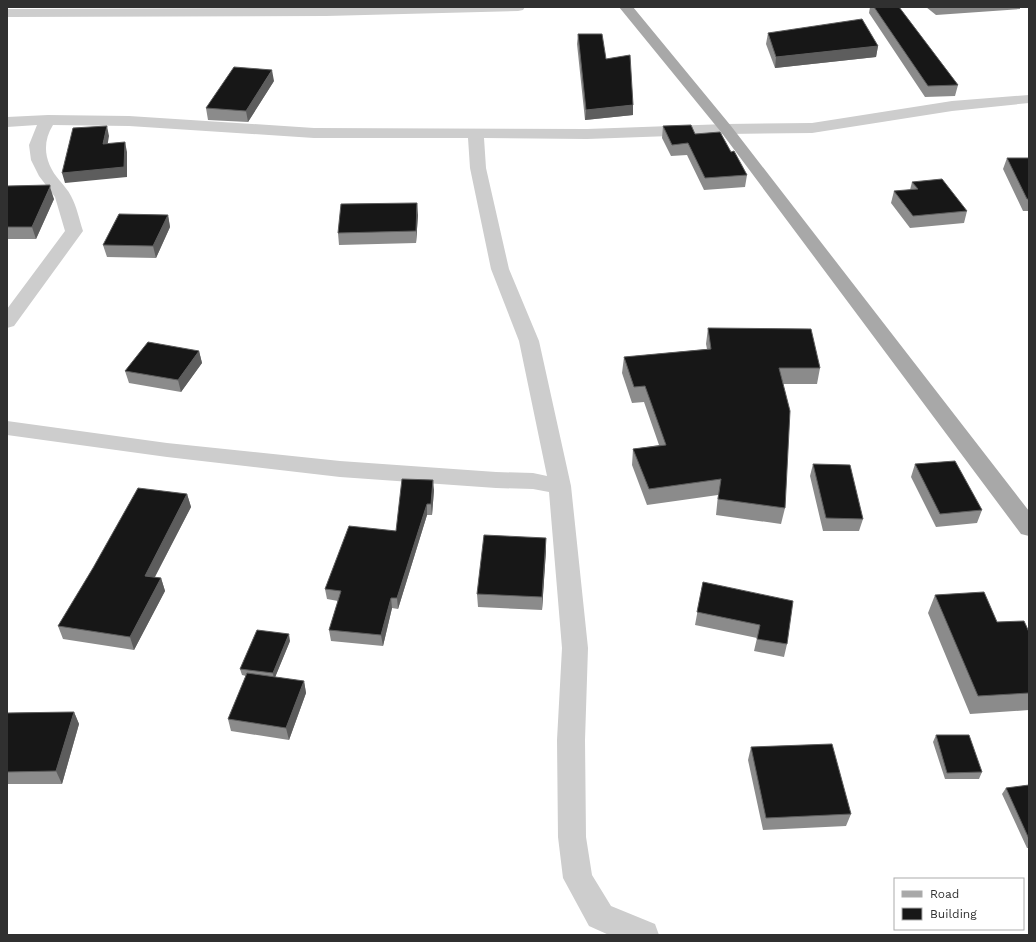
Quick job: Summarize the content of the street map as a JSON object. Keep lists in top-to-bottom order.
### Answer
{
  "legend": ["Road", "Building"]
}
